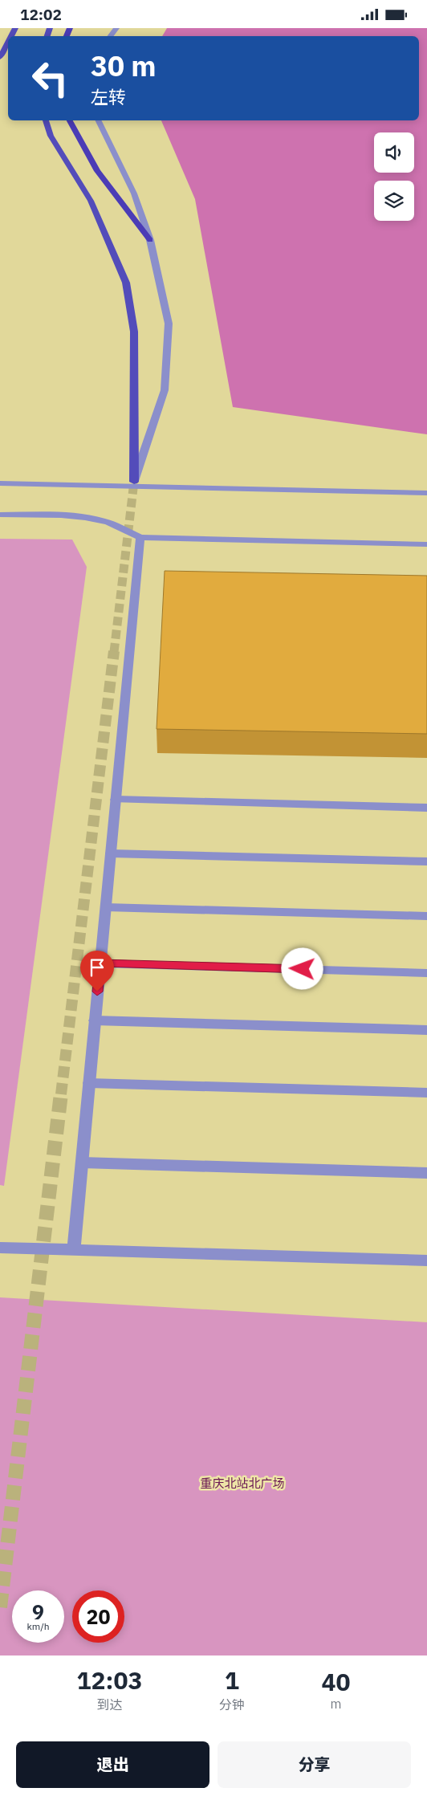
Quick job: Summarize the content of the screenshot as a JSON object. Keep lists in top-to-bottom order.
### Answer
{
  "parks": ["重庆北站北广场"],
  "page": {
    "status": "12:02",
    "turn": ["30 m", "左转"],
    "speed": "9 km/h",
    "limit": "20",
    "eta": [
      "12:03",
      "到达",
      "1",
      "分钟",
      "40",
      "m"
    ],
    "buttons": ["退出", "分享"]
  }
}
